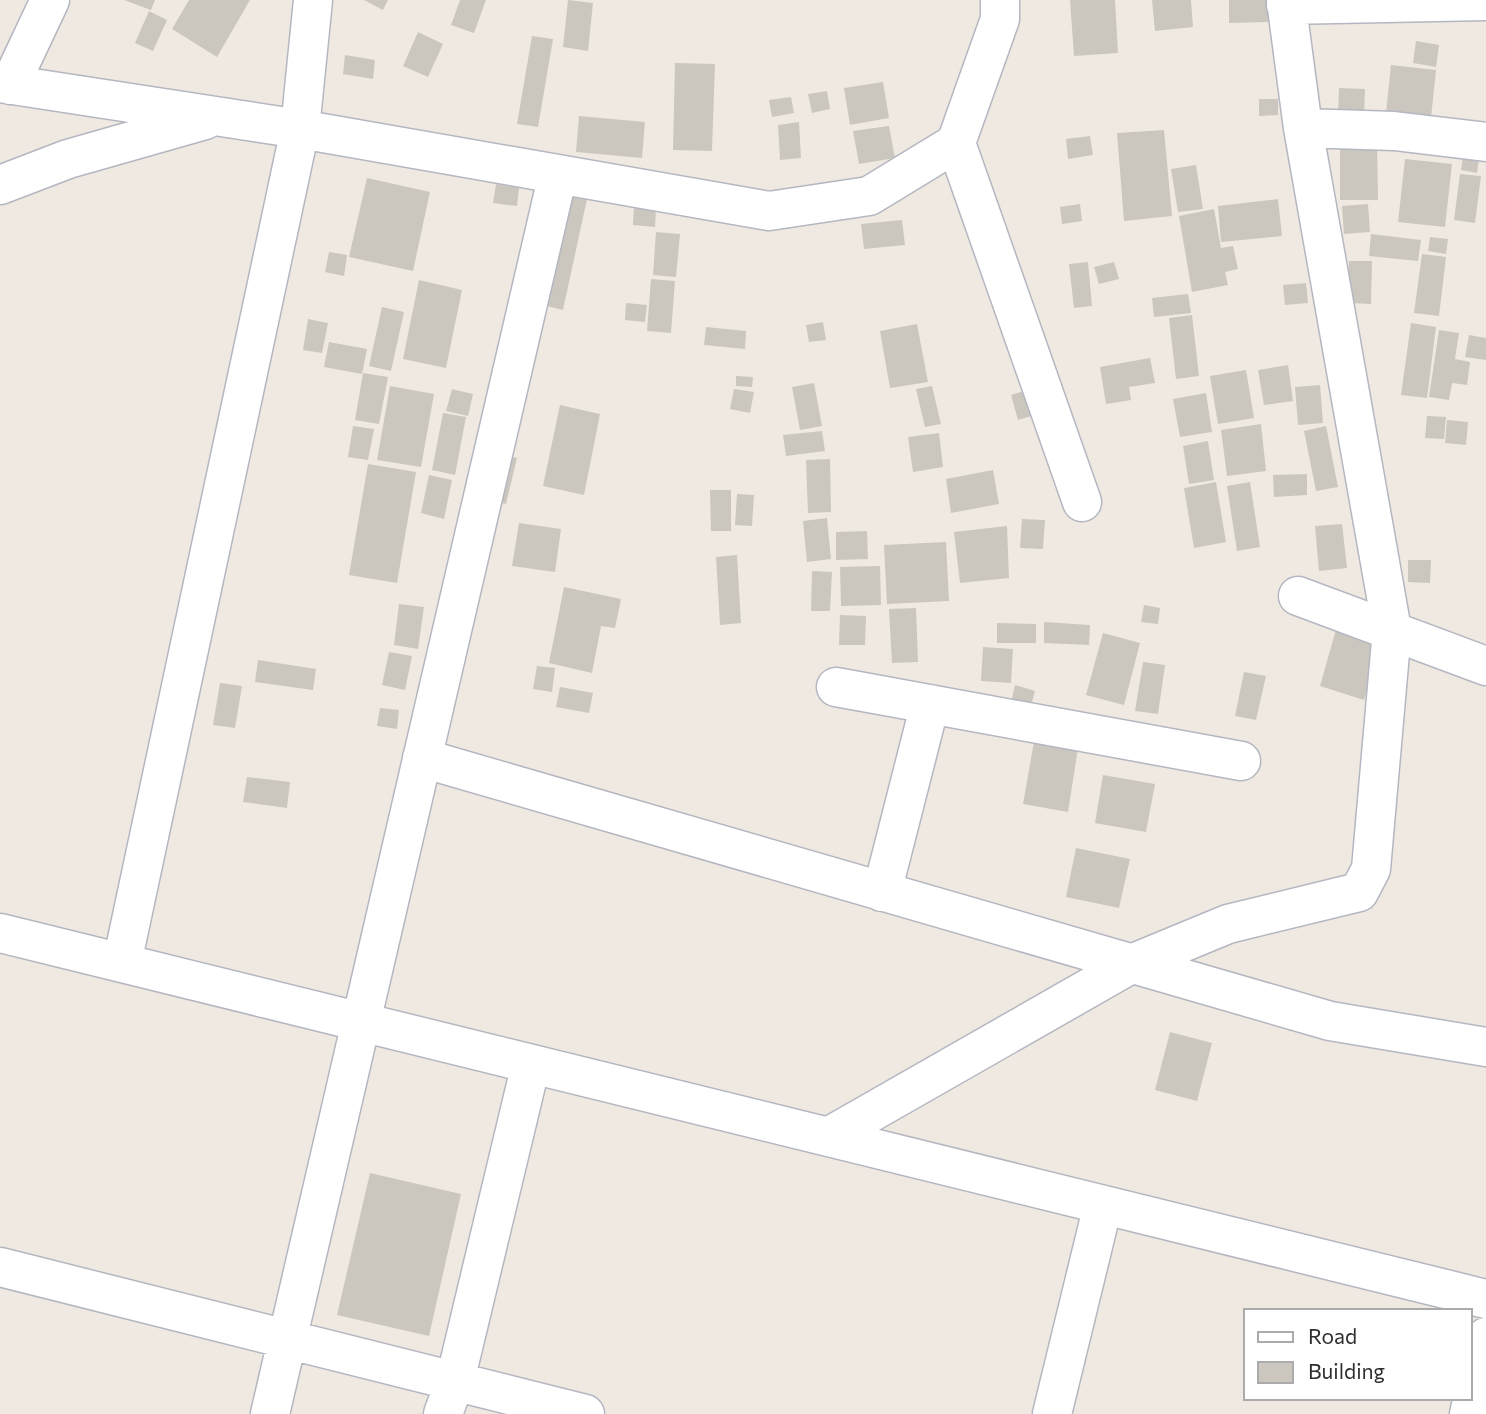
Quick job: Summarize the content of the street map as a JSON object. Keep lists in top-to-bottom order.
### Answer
{
  "legend": ["Road", "Building"]
}
